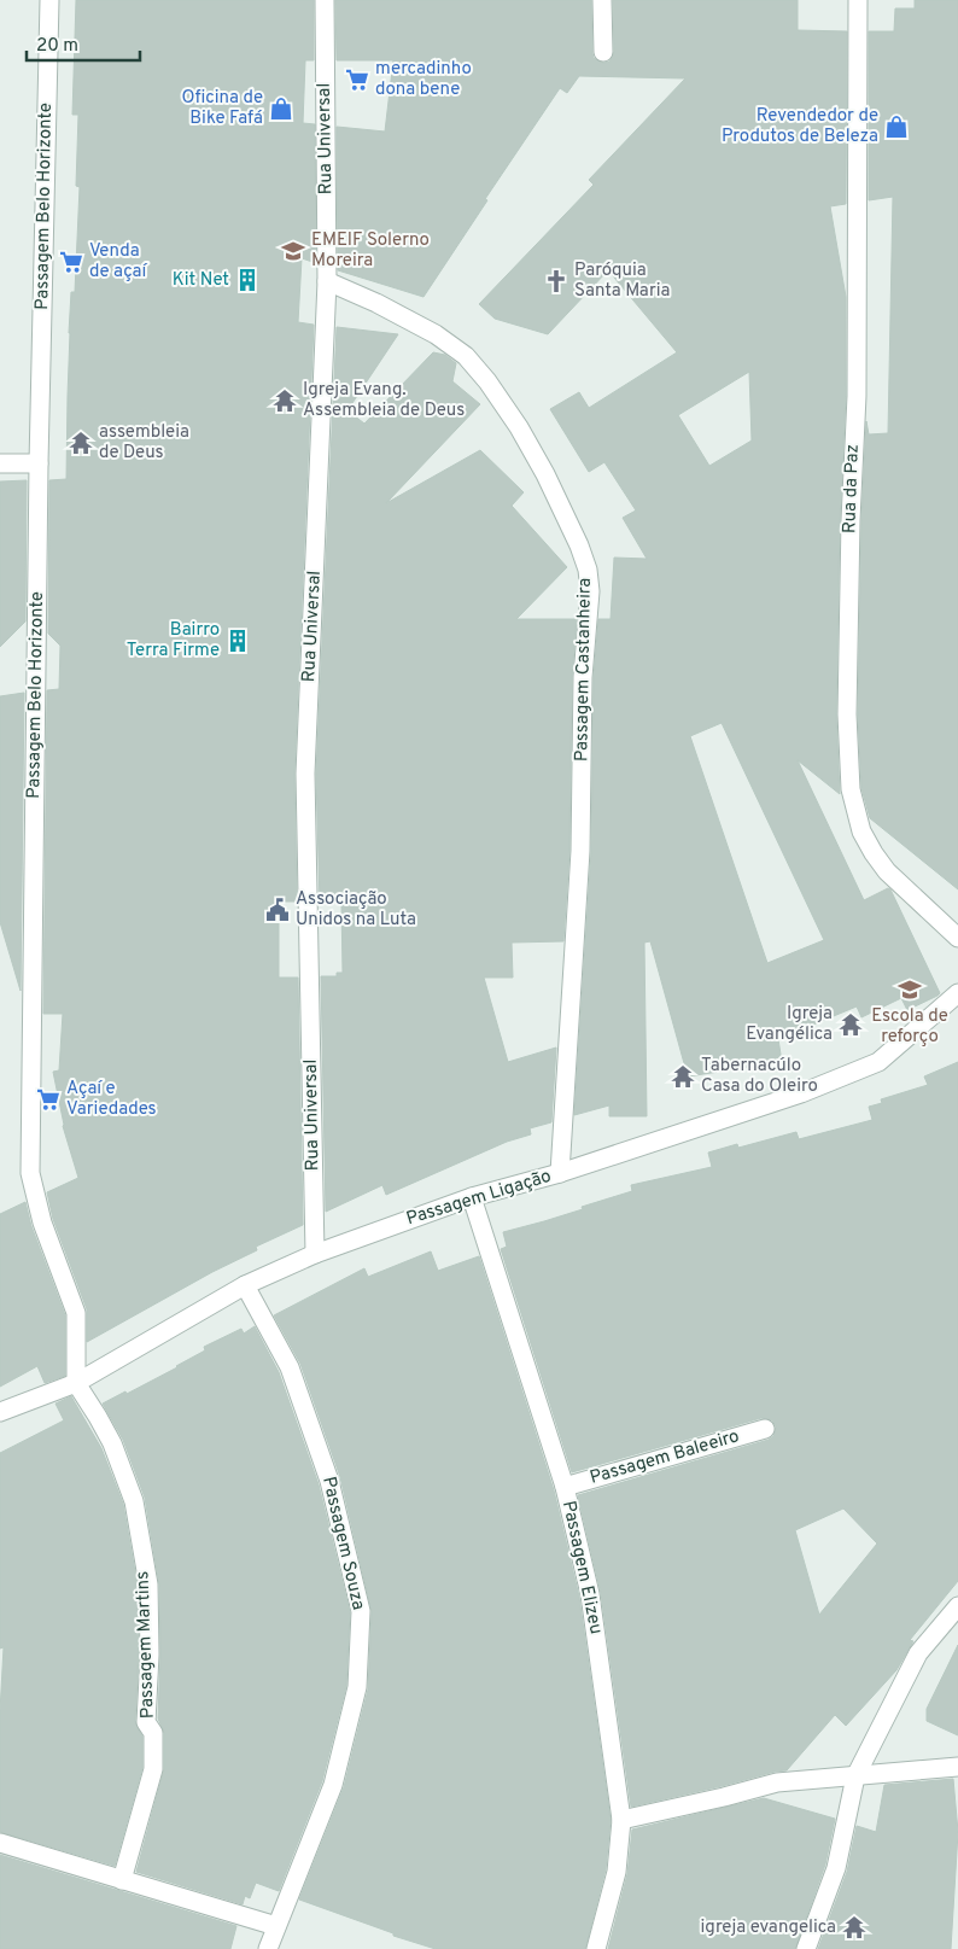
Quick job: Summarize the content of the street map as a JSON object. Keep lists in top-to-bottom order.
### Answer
{
  "streets": {
    "street": [
      "Rua Universal",
      "Passagem Belo Horizonte",
      "Rua da Paz",
      "Passagem Castanheira",
      "Passagem Ligação",
      "Passagem Baleeiro",
      "Passagem Souza",
      "Passagem Elizeu",
      "Passagem Martins"
    ]
  },
  "crossings": [
    ["Rua Universal", "Passagem Castanheira"],
    ["Rua Universal", "Passagem Ligação"],
    ["Passagem Belo Horizonte", "Passagem Ligação"],
    ["Passagem Belo Horizonte", "Passagem Martins"],
    ["Passagem Castanheira", "Passagem Ligação"],
    ["Passagem Ligação", "Passagem Souza"],
    ["Passagem Ligação", "Passagem Elizeu"],
    ["Passagem Ligação", "Passagem Martins"],
    ["Passagem Baleeiro", "Passagem Elizeu"]
  ],
  "places": {
    "supermarket": ["mercadinho dona bene", "Venda de açaí", "Açaí e Variedades"],
    "shop": ["Oficina de Bike Fafá", "Revendedor de Produtos de Beleza"],
    "school or university": ["EMEIF Solerno Moreira", "Escola de reforço"],
    "building": ["Kit Net", "Bairro Terra Firme"],
    "church": ["Paróquia Santa Maria"],
    "temple": [
      "Igreja Evang. Assembleia de Deus",
      "assembleia de Deus",
      "Igreja Evangélica",
      "Tabernacúlo Casa do Oleiro",
      "igreja evangelica"
    ],
    "public building": ["Associação Unidos na Luta"]
  },
  "scale_bar": "20 m"
}
